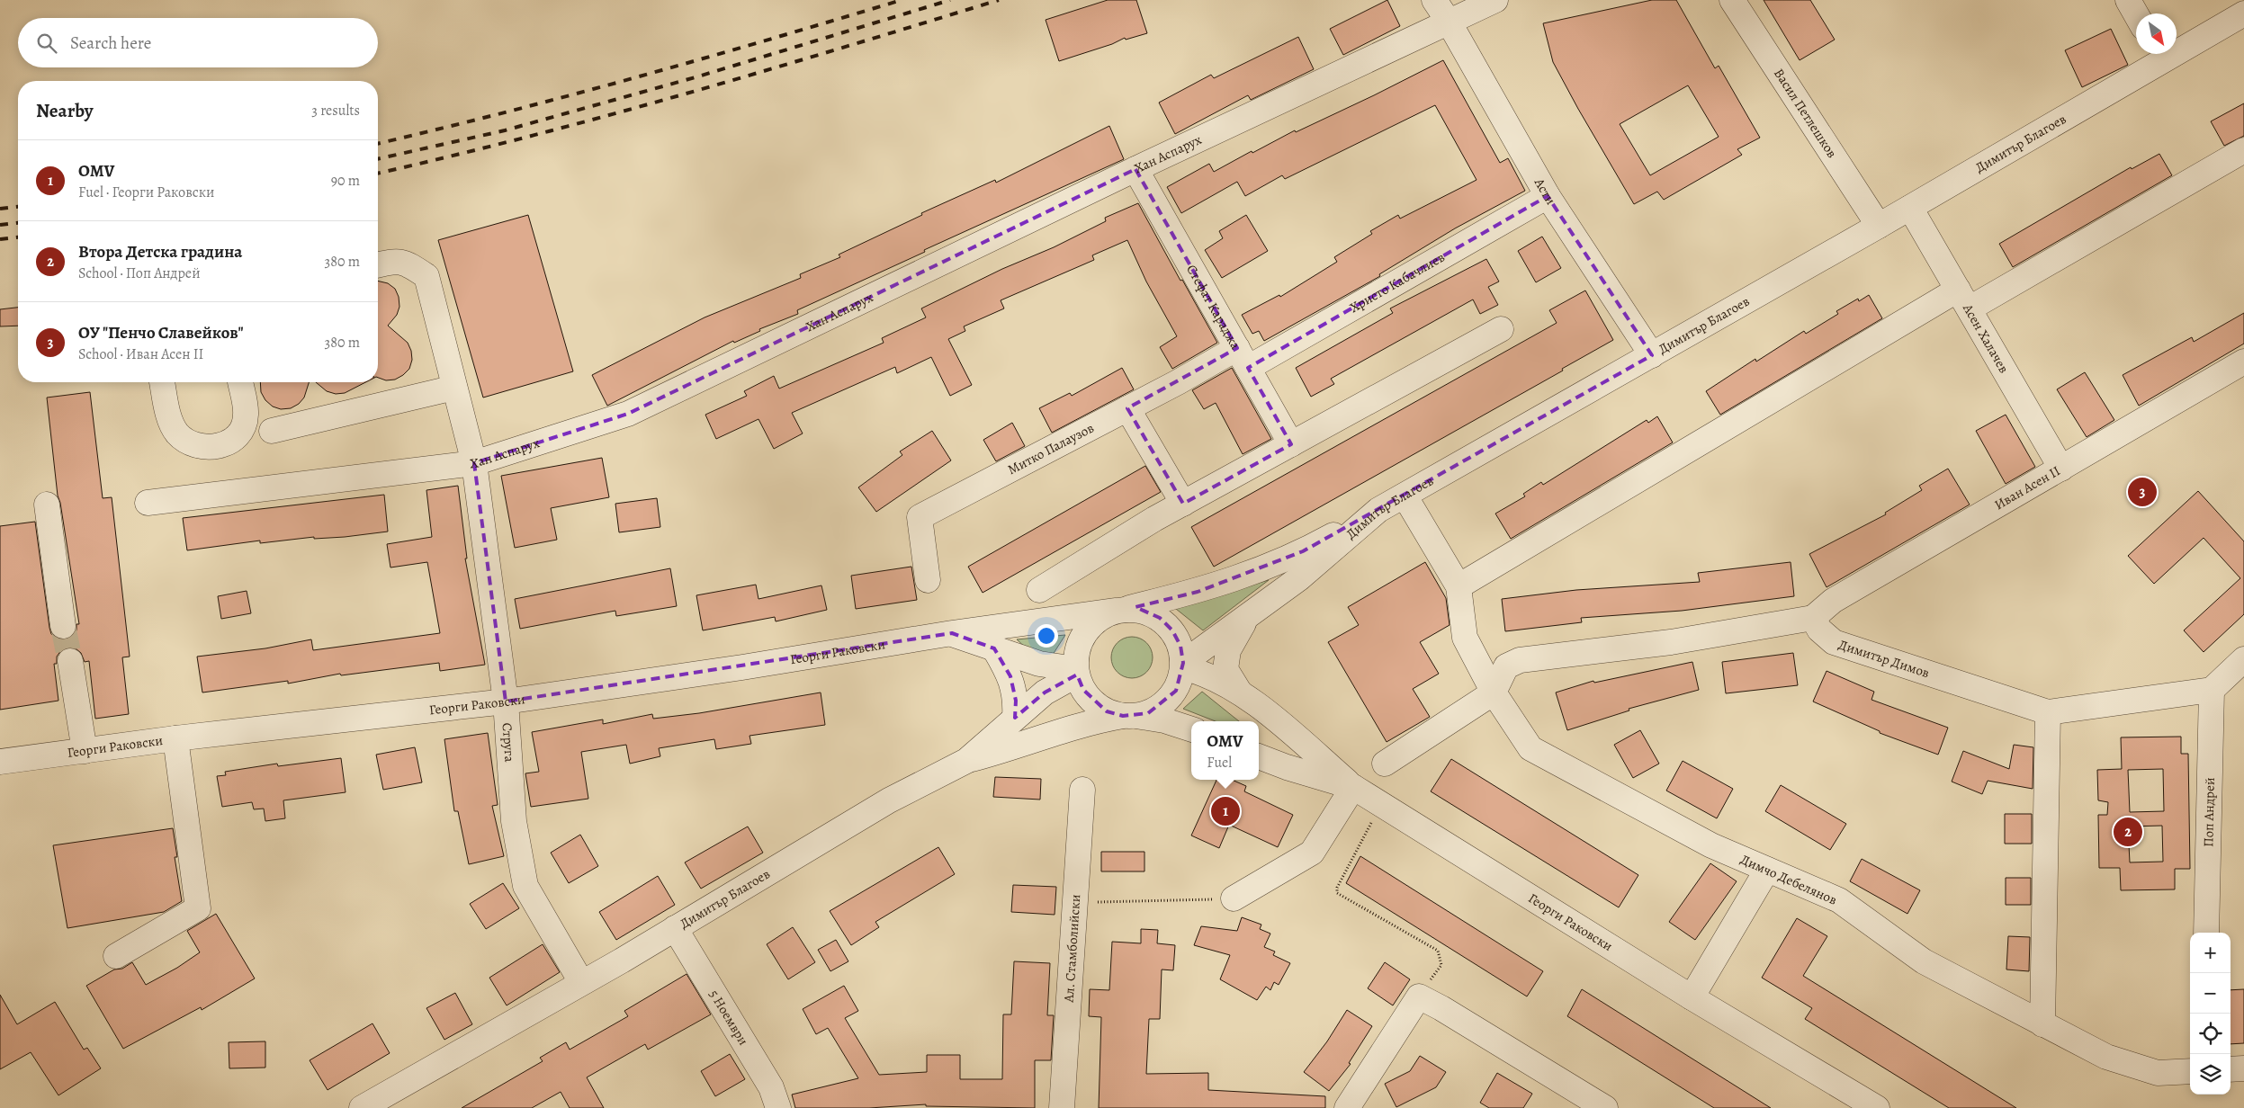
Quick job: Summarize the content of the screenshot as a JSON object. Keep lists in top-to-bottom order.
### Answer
{
  "streets": {
    "street": [
      "Васил Петлешков",
      "Димитър Благоев",
      "Хан Аспарух",
      "Асти",
      "Христо Кабачлиев",
      "Стефат Караджа",
      "Асен Халачев",
      "Митко Палаузов",
      "Иван Асен II",
      "Георги Раковски",
      "Димитър Димов",
      "Струга",
      "Поп Андрей",
      "Димчо Дебелянов",
      "Ал. Стамболийски",
      "5 Ноември"
    ]
  },
  "crossings": [
    ["Васил Петлешков", "Димитър Благоев"],
    ["Димитър Благоев", "Асти"],
    ["Димитър Благоев", "Асен Халачев"],
    ["Димитър Благоев", "Георги Раковски"],
    ["Димитър Благоев", "Струга"],
    ["Димитър Благоев", "5 Ноември"],
    ["Хан Аспарух", "Асти"],
    ["Хан Аспарух", "Стефат Караджа"],
    ["Хан Аспарух", "Струга"],
    ["Асти", "Христо Кабачлиев"],
    ["Христо Кабачлиев", "Стефат Караджа"],
    ["Христо Кабачлиев", "Митко Палаузов"],
    ["Стефат Караджа", "Митко Палаузов"],
    ["Асен Халачев", "Иван Асен II"],
    ["Иван Асен II", "Димитър Димов"],
    ["Георги Раковски", "Струга"],
    ["Димитър Димов", "Поп Андрей"]
  ],
  "north": "bottom right",
  "page": {
    "search": "Search here",
    "heading": ["Nearby", "3 results"],
    "list": [
      {
        "mark": "1",
        "name": "OMV",
        "note": "Fuel · Георги Раковски",
        "value": "90 m"
      },
      {
        "mark": "2",
        "name": "Втора Детска градина",
        "note": "School · Поп Андрей",
        "value": "380 m"
      },
      {
        "mark": "3",
        "name": "ОУ \"Пенчо Славейков\"",
        "note": "School · Иван Асен II",
        "value": "380 m"
      }
    ],
    "pins": ["3", "1", "2"],
    "popup": ["OMV", "Fuel"],
    "map_buttons": ["+", "−"]
  }
}
